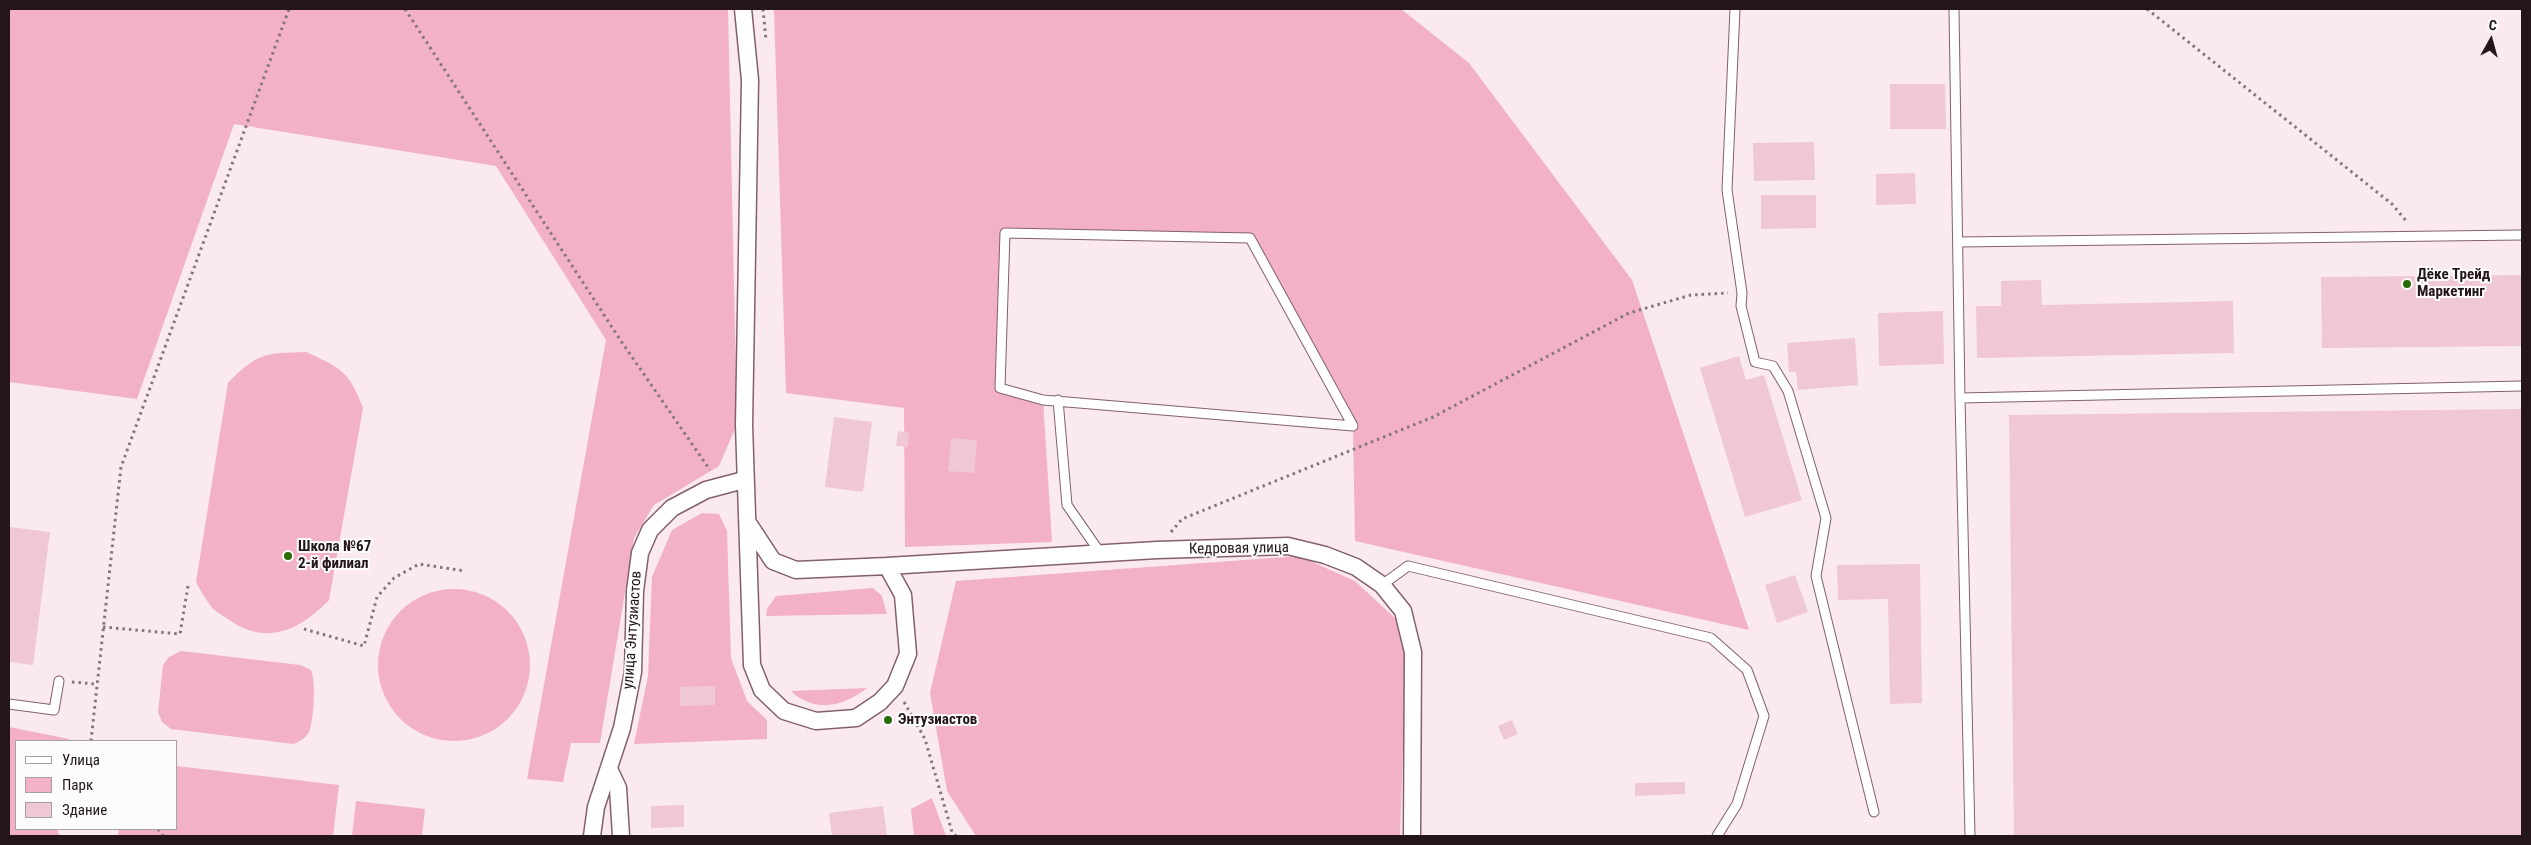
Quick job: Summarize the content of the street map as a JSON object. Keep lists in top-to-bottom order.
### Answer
{
  "streets": {
    "street": ["Кедровая улица", "улица Энтузиастов"]
  },
  "places": ["Дёке Трейд Маркетинг", "Школа №67 2-й филиал", "Энтузиастов"],
  "legend": ["Улица", "Парк", "Здание"],
  "north": "top"
}
